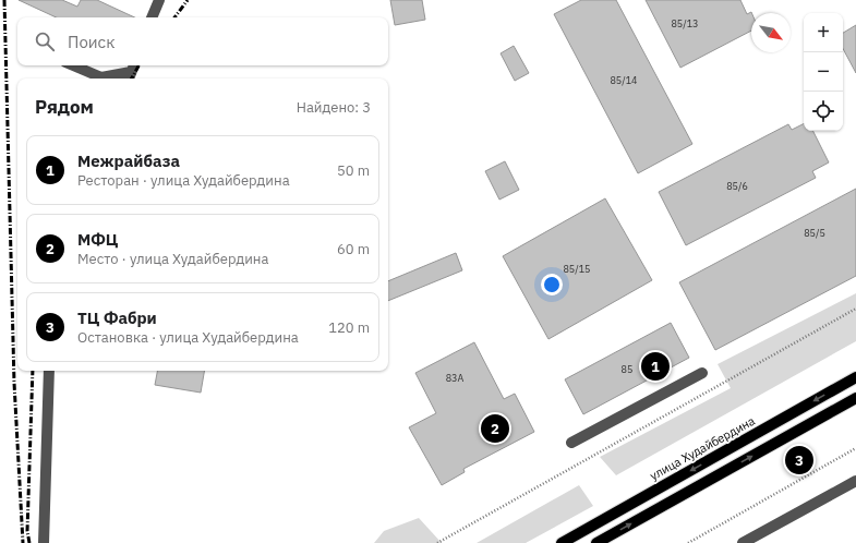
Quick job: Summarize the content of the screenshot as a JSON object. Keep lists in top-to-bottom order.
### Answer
{
  "streets": {
    "main road": ["улица Худайбердина"]
  },
  "house_numbers": [
    "85/13",
    "85/14",
    "85/6",
    "85/5",
    "85/15",
    "85",
    "83А"
  ],
  "north": "bottom right",
  "page": {
    "map_buttons": ["+", "−"],
    "search": "Поиск",
    "heading": ["Рядом", "Найдено: 3"],
    "list": [
      {
        "mark": "1",
        "name": "Межрайбаза",
        "note": "Ресторан · улица Худайбердина",
        "value": "50 m"
      },
      {
        "mark": "2",
        "name": "МФЦ",
        "note": "Место · улица Худайбердина",
        "value": "60 m"
      },
      {
        "mark": "3",
        "name": "ТЦ Фабри",
        "note": "Остановка · улица Худайбердина",
        "value": "120 m"
      }
    ],
    "pins": ["1", "2", "3"]
  }
}
